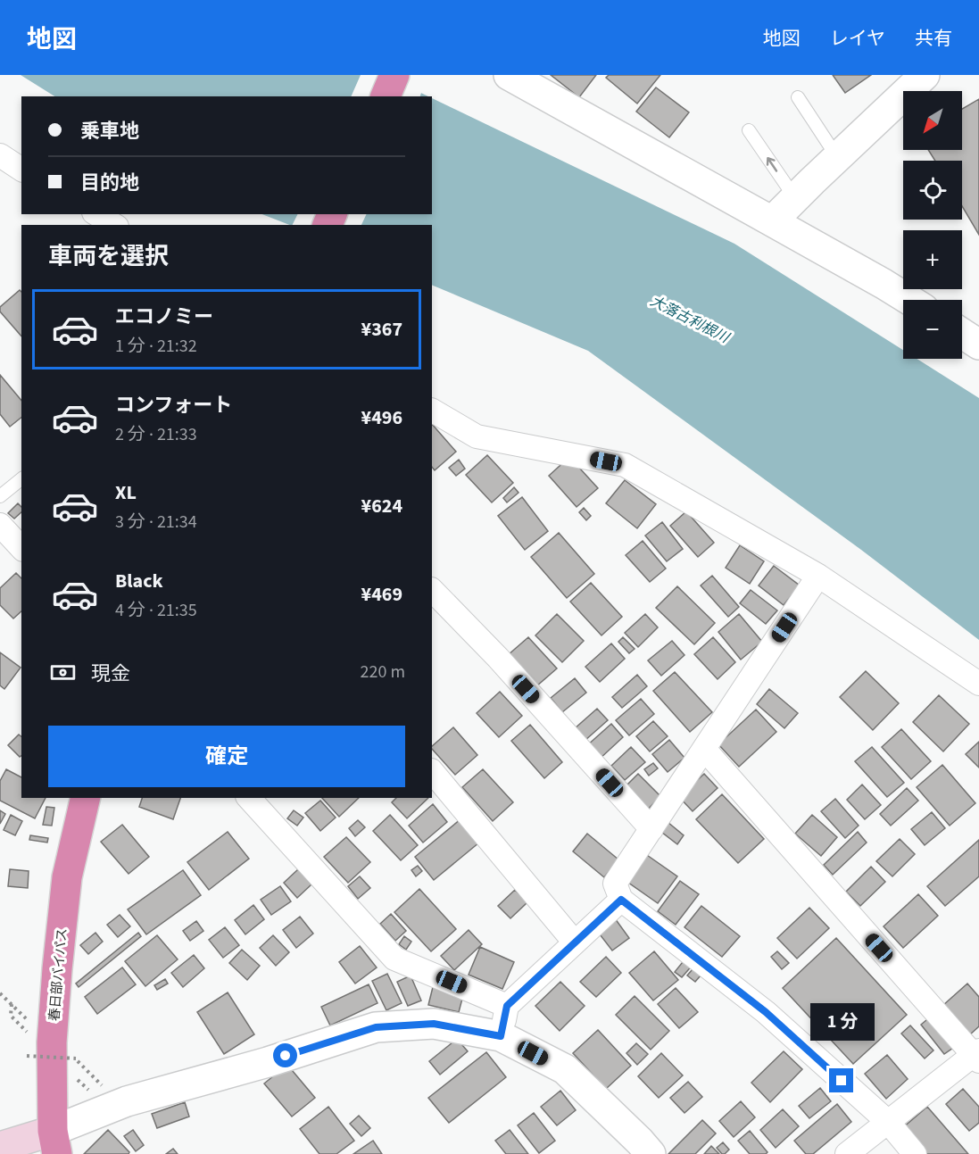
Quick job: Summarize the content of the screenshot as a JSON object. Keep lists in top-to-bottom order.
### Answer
{
  "streets": {
    "highway": ["春日部バイパス"]
  },
  "water": ["大落古利根川"],
  "north": "bottom left",
  "page": {
    "header": "地図",
    "nav": ["地図", "レイヤ", "共有"],
    "map_buttons": ["+", "−"],
    "banner": ["乗車地", "目的地"],
    "heading": "車両を選択",
    "list": [
      {
        "name": "エコノミー",
        "note": "1 分 · 21:32",
        "value": "¥367"
      },
      {
        "name": "コンフォート",
        "note": "2 分 · 21:33",
        "value": "¥496"
      },
      {
        "name": "XL",
        "note": "3 分 · 21:34",
        "value": "¥624"
      },
      {
        "name": "Black",
        "note": "4 分 · 21:35",
        "value": "¥469"
      }
    ],
    "pay": ["現金", "220 m"],
    "buttons": "確定",
    "bubble": "1 分"
  }
}
